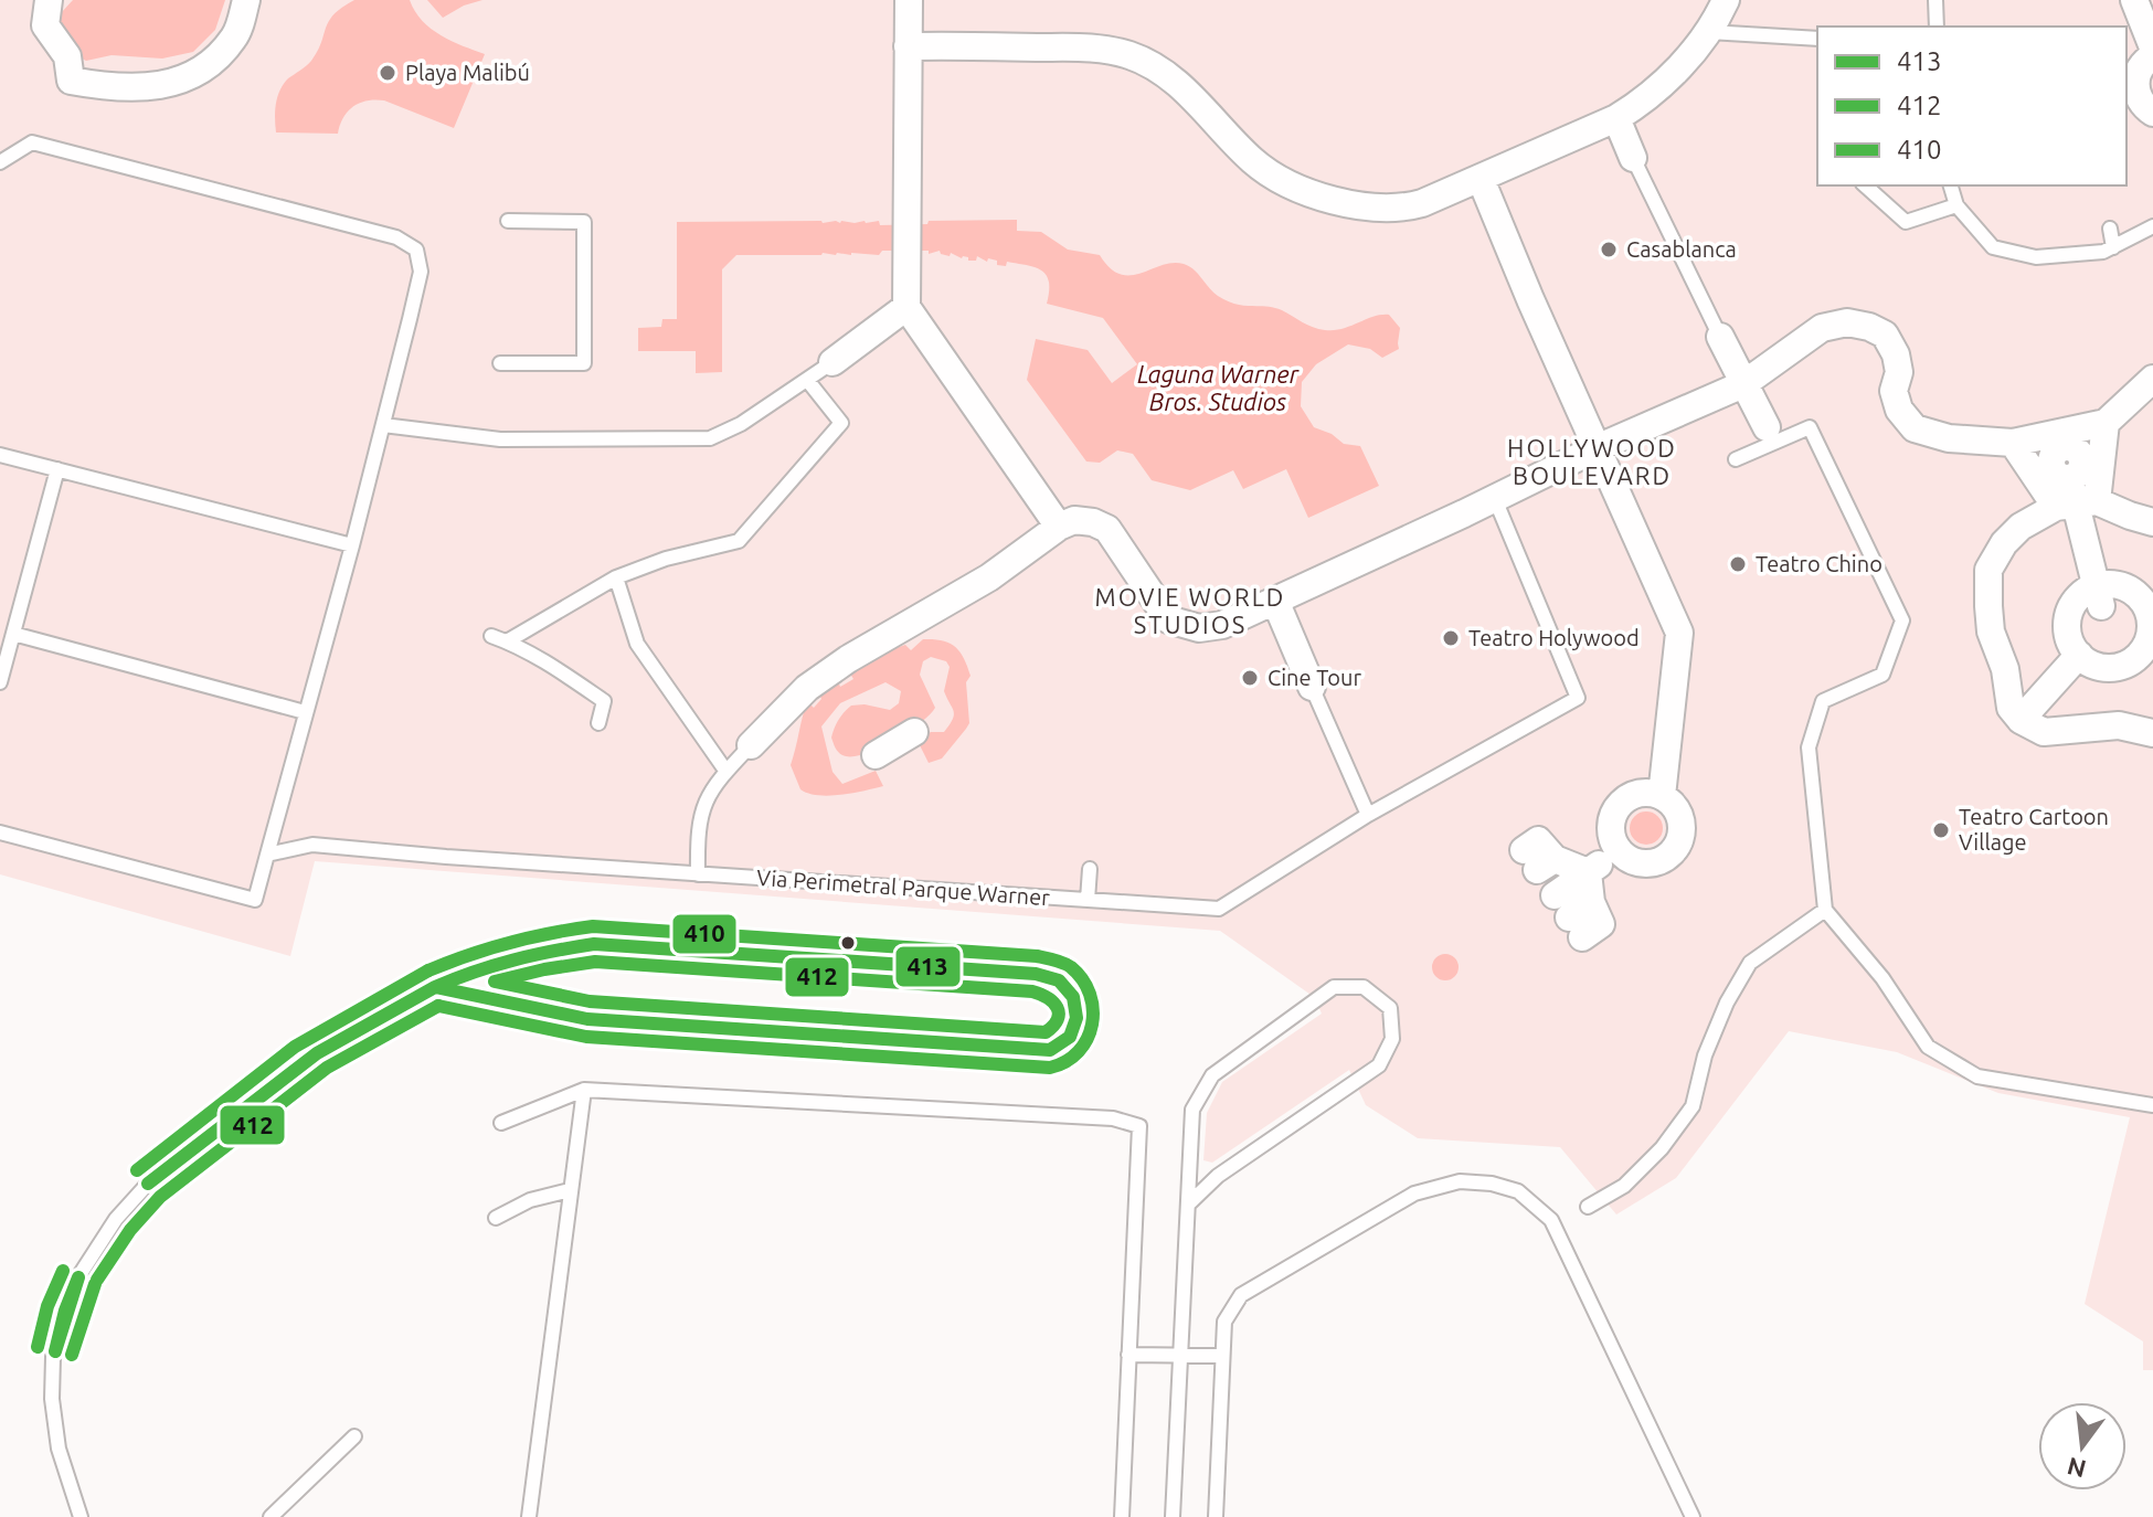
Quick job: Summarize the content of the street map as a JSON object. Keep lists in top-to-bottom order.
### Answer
{
  "streets": {
    "lane": ["Via Perimetral Parque Warner"]
  },
  "districts": ["HOLLYWOOD BOULEVARD", "MOVIE WORLD STUDIOS"],
  "water": ["Laguna Warner Bros. Studios"],
  "places": [
    "Playa Malibú",
    "Casablanca",
    "Teatro Chino",
    "Teatro Holywood",
    "Cine Tour",
    "Teatro Cartoon Village"
  ],
  "lines": ["transit line 410", "transit line 413", "transit line 412"],
  "legend": ["413", "412", "410"],
  "north": "bottom"
}
